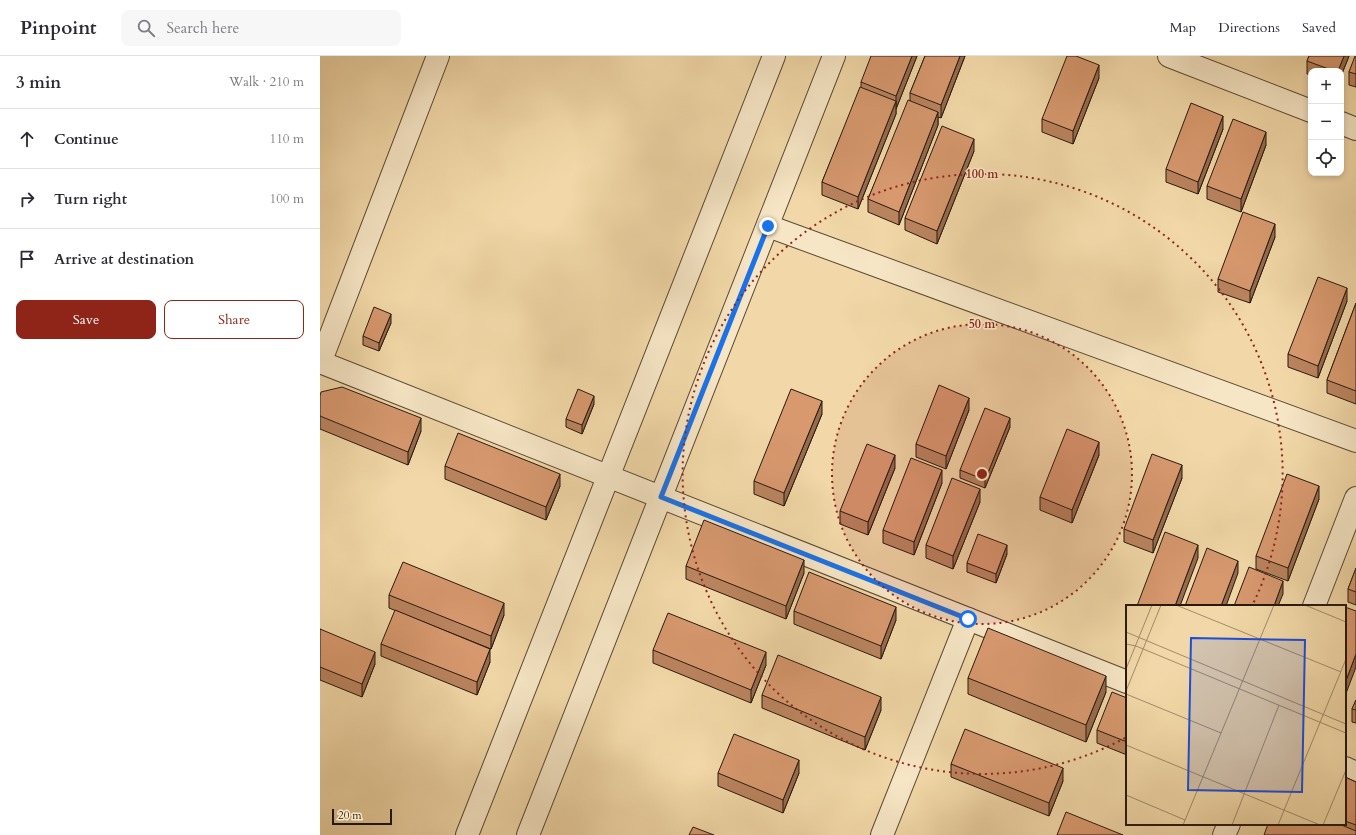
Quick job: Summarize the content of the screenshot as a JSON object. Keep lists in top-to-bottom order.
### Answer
{
  "scale_bar": "20 m",
  "page": {
    "header": "Pinpoint",
    "search": "Search here",
    "nav": ["Map", "Directions", "Saved"],
    "heading": ["3 min", "Walk · 210 m"],
    "map_buttons": ["+", "−"],
    "list": [
      ["Continue", "110 m"],
      ["Turn right", "100 m"],
      "Arrive at destination"
    ],
    "buttons": ["Save", "Share"],
    "scale": "20 m"
  },
  "rings": ["100 m", "50 m"]
}
